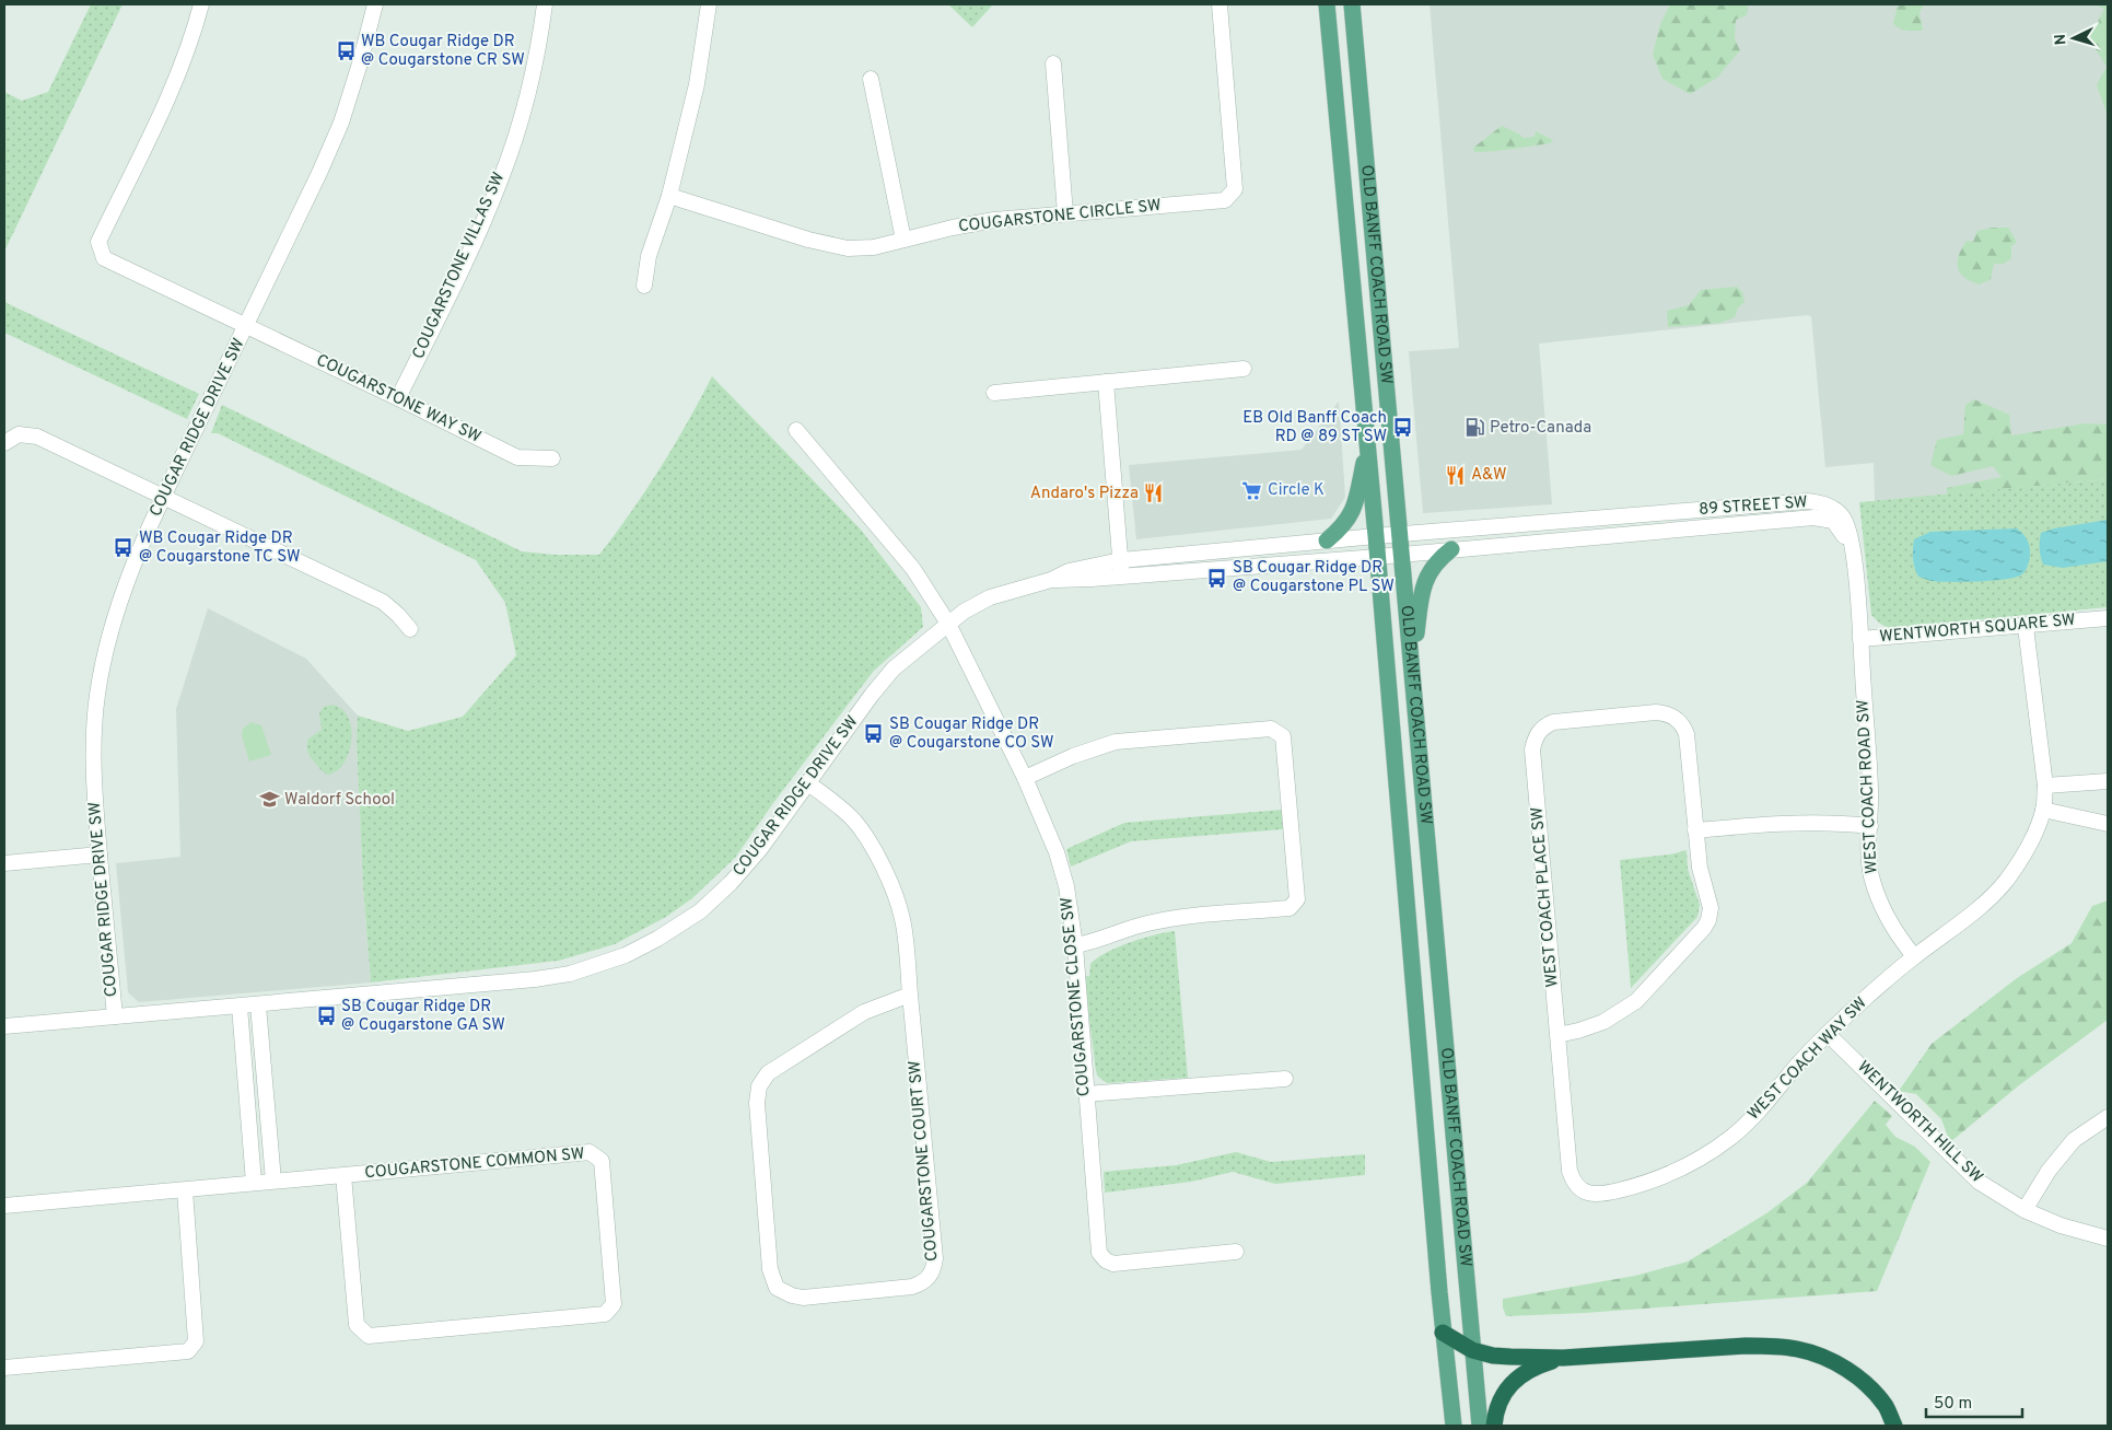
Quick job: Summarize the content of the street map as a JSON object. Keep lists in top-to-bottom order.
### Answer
{
  "streets": {
    "main road": ["OLD BANFF COACH ROAD SW"],
    "street": [
      "COUGARSTONE CIRCLE SW",
      "COUGARSTONE VILLAS SW",
      "COUGARSTONE WAY SW",
      "COUGAR RIDGE DRIVE SW",
      "89 STREET SW",
      "WENTWORTH SQUARE SW",
      "WEST COACH ROAD SW",
      "WEST COACH PLACE SW",
      "COUGARSTONE CLOSE SW",
      "WEST COACH WAY SW",
      "WENTWORTH HILL SW",
      "COUGARSTONE COURT SW",
      "COUGARSTONE COMMON SW"
    ]
  },
  "crossings": [
    ["COUGARSTONE VILLAS SW", "COUGARSTONE WAY SW"],
    ["OLD BANFF COACH ROAD SW", "COUGAR RIDGE DRIVE SW"],
    ["OLD BANFF COACH ROAD SW", "89 STREET SW"],
    ["COUGARSTONE WAY SW", "COUGAR RIDGE DRIVE SW"],
    ["COUGAR RIDGE DRIVE SW", "89 STREET SW"],
    ["COUGAR RIDGE DRIVE SW", "COUGARSTONE CLOSE SW"],
    ["COUGAR RIDGE DRIVE SW", "COUGARSTONE COURT SW"],
    ["89 STREET SW", "WENTWORTH SQUARE SW"],
    ["WENTWORTH SQUARE SW", "WEST COACH ROAD SW"],
    ["WENTWORTH SQUARE SW", "WEST COACH WAY SW"],
    ["WEST COACH ROAD SW", "WEST COACH WAY SW"],
    ["WEST COACH PLACE SW", "WEST COACH WAY SW"],
    ["WEST COACH WAY SW", "WENTWORTH HILL SW"]
  ],
  "places": {
    "bus stop": [
      "WB Cougar Ridge DR @ Cougarstone CR SW",
      "EB Old Banff Coach RD @ 89 ST SW",
      "WB Cougar Ridge DR @ Cougarstone TC SW",
      "SB Cougar Ridge DR @ Cougarstone PL SW",
      "SB Cougar Ridge DR @ Cougarstone CO SW",
      "SB Cougar Ridge DR @ Cougarstone GA SW"
    ],
    "fuel station": ["Petro-Canada"],
    "restaurant": ["A&W", "Andaro's Pizza"],
    "supermarket": ["Circle K"],
    "school or university": ["Waldorf School"]
  },
  "scale_bar": "50 m",
  "north": "left"
}
